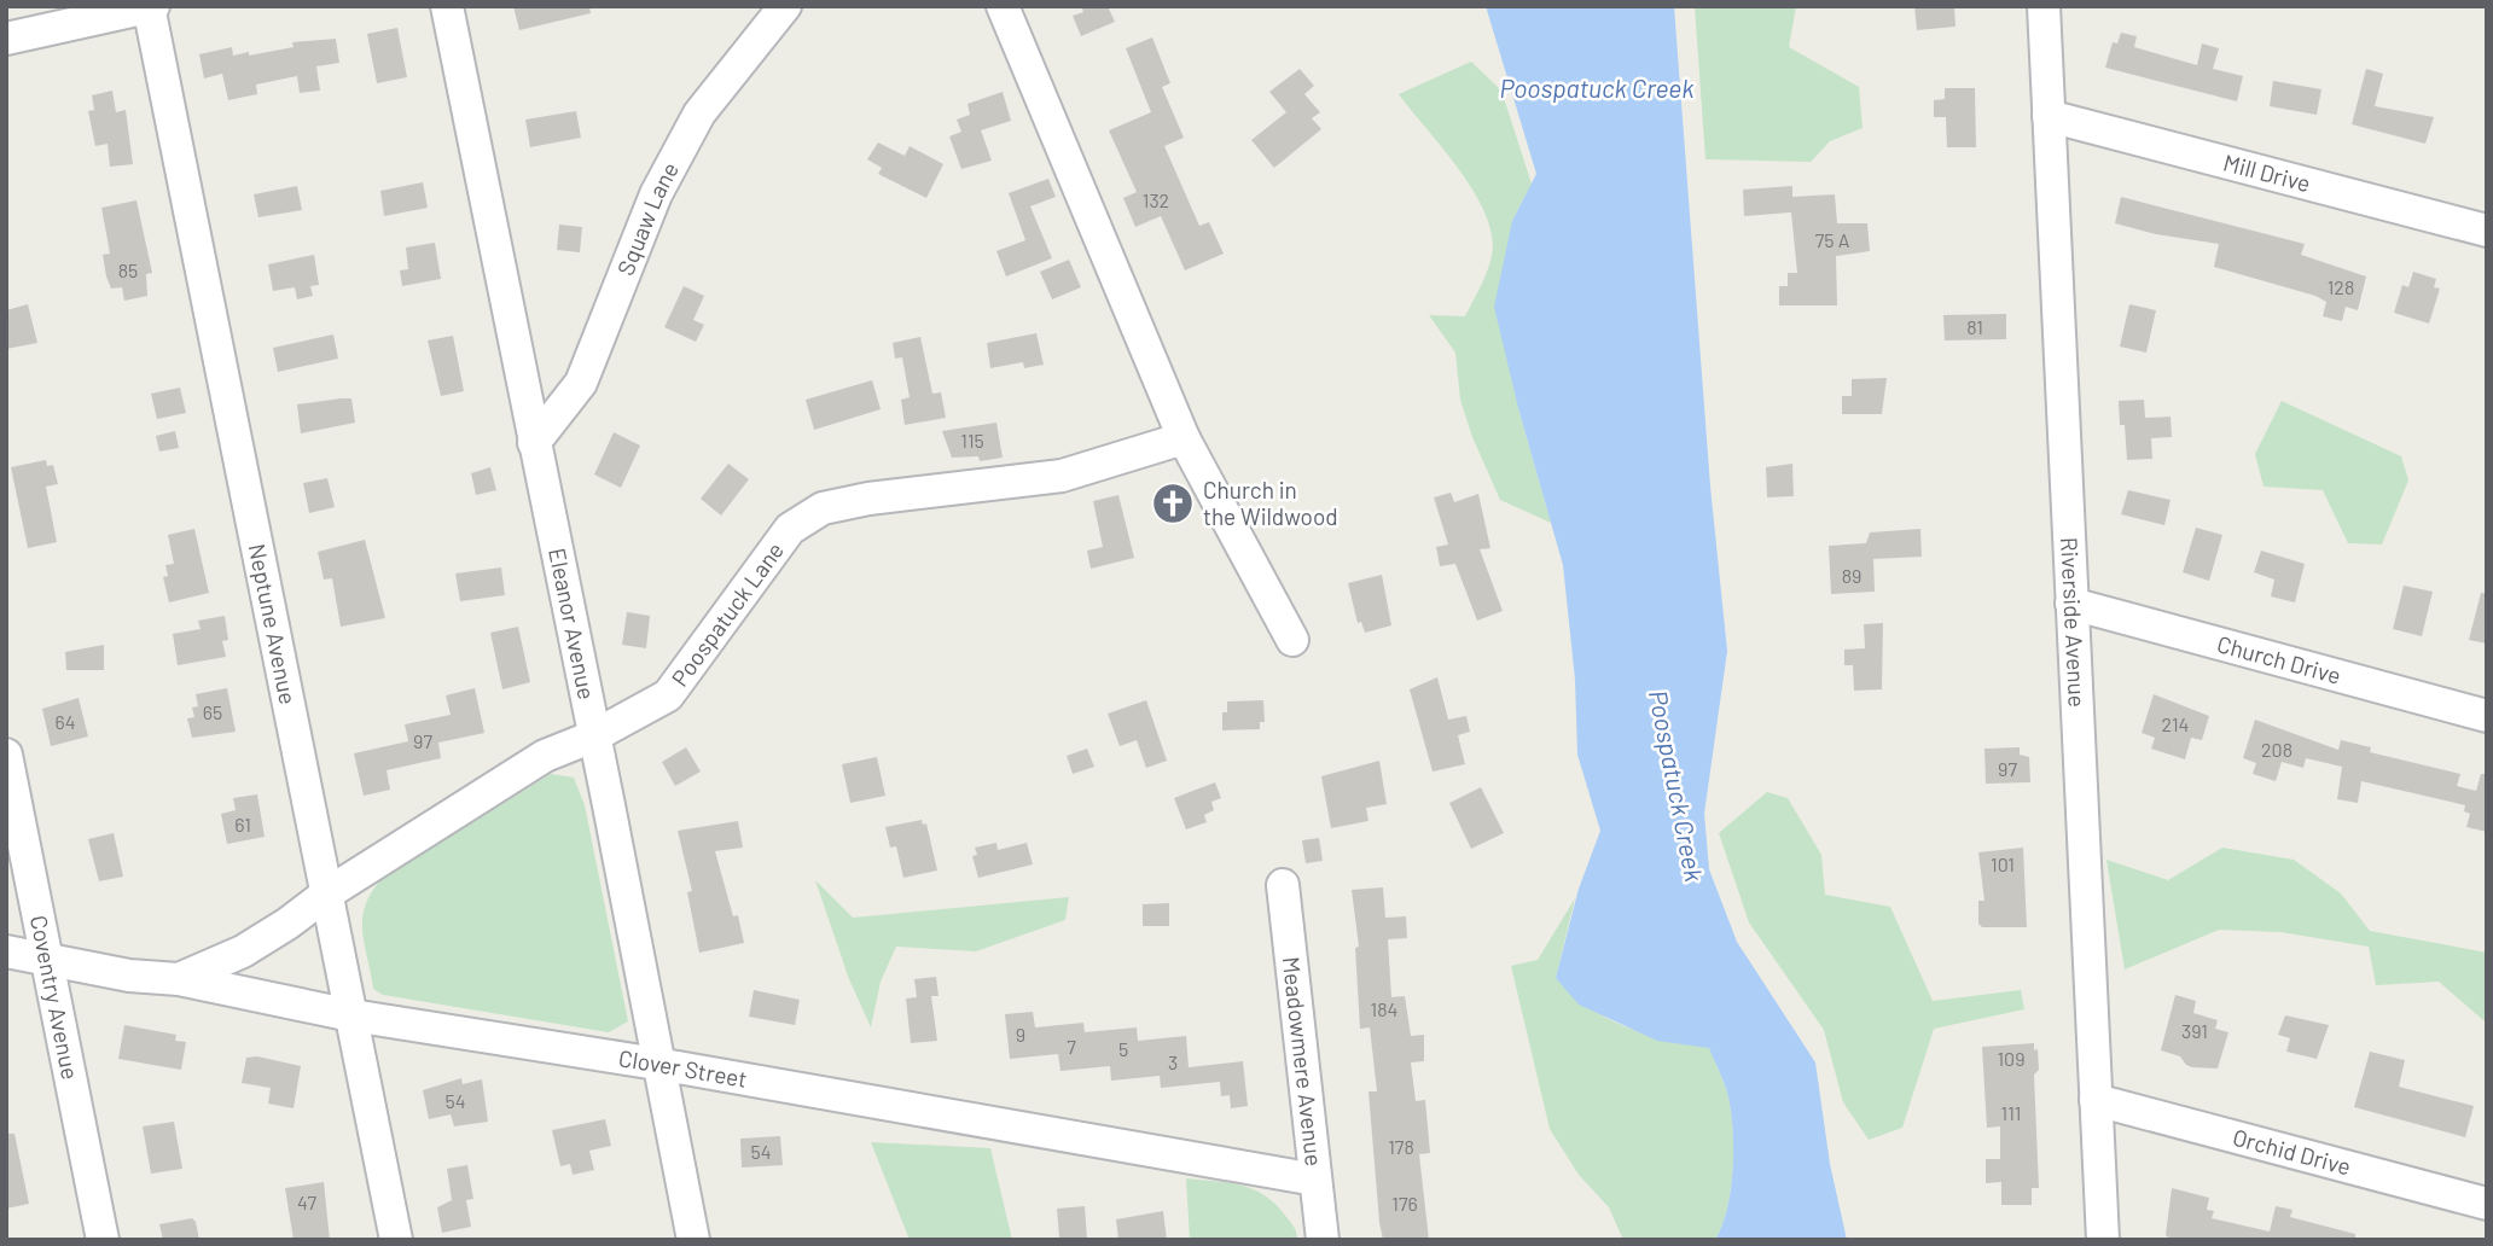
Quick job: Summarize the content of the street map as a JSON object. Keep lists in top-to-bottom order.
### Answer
{
  "streets": {
    "street": [
      "Mill Drive",
      "Squaw Lane",
      "Poospatuck Lane",
      "Neptune Avenue",
      "Eleanor Avenue",
      "Riverside Avenue",
      "Church Drive",
      "Coventry Avenue",
      "Meadowmere Avenue",
      "Clover Street",
      "Orchid Drive"
    ]
  },
  "crossings": [
    ["Mill Drive", "Riverside Avenue"],
    ["Squaw Lane", "Eleanor Avenue"],
    ["Poospatuck Lane", "Neptune Avenue"],
    ["Poospatuck Lane", "Eleanor Avenue"],
    ["Poospatuck Lane", "Clover Street"],
    ["Neptune Avenue", "Clover Street"],
    ["Eleanor Avenue", "Clover Street"],
    ["Riverside Avenue", "Church Drive"],
    ["Riverside Avenue", "Orchid Drive"],
    ["Coventry Avenue", "Clover Street"],
    ["Meadowmere Avenue", "Clover Street"]
  ],
  "water": ["Poospatuck Creek"],
  "places": {
    "church": ["Church in the Wildwood"]
  },
  "house_numbers": [
    "132",
    "75 A",
    "85",
    "128",
    "81",
    "115",
    "89",
    "65",
    "64",
    "214",
    "97",
    "208",
    "97",
    "61",
    "101",
    "184",
    "391",
    "9",
    "7",
    "5",
    "109",
    "3",
    "54",
    "111",
    "178",
    "54",
    "47",
    "176"
  ]
}
